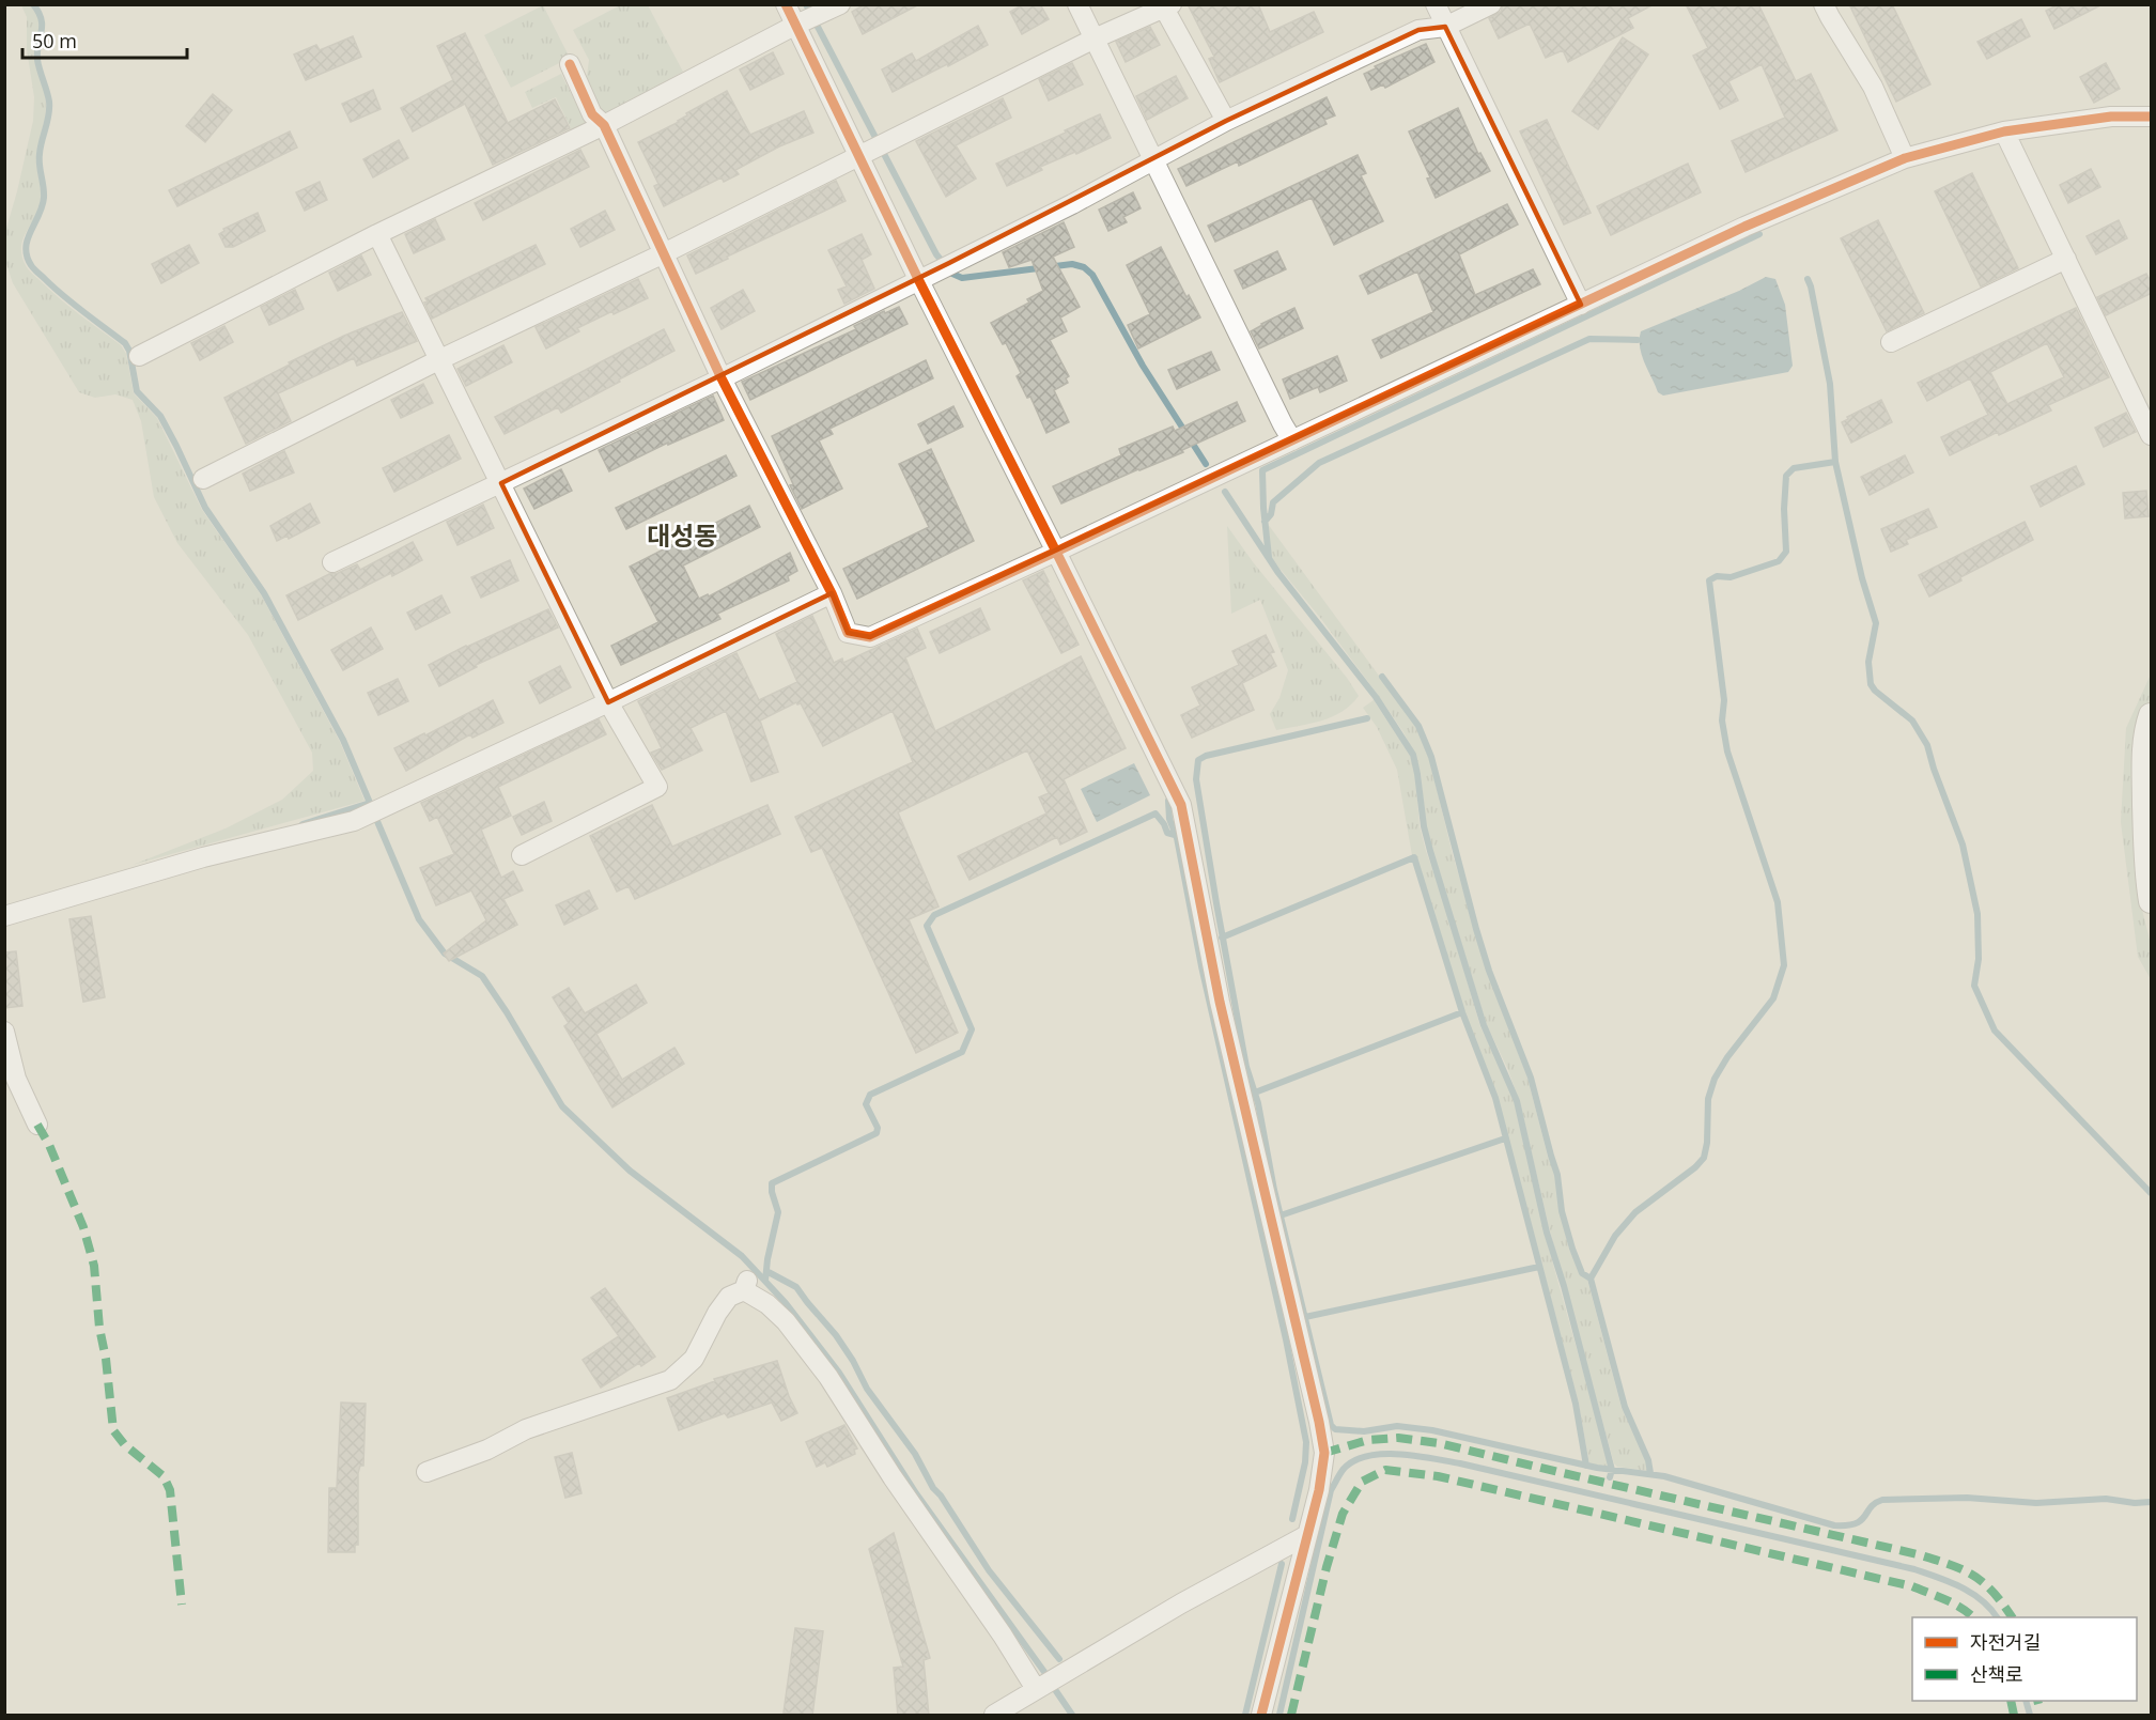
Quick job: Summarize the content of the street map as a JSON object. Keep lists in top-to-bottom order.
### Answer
{
  "districts": ["대성동"],
  "legend": ["자전거길", "산책로"],
  "scale_bar": "50 m"
}
